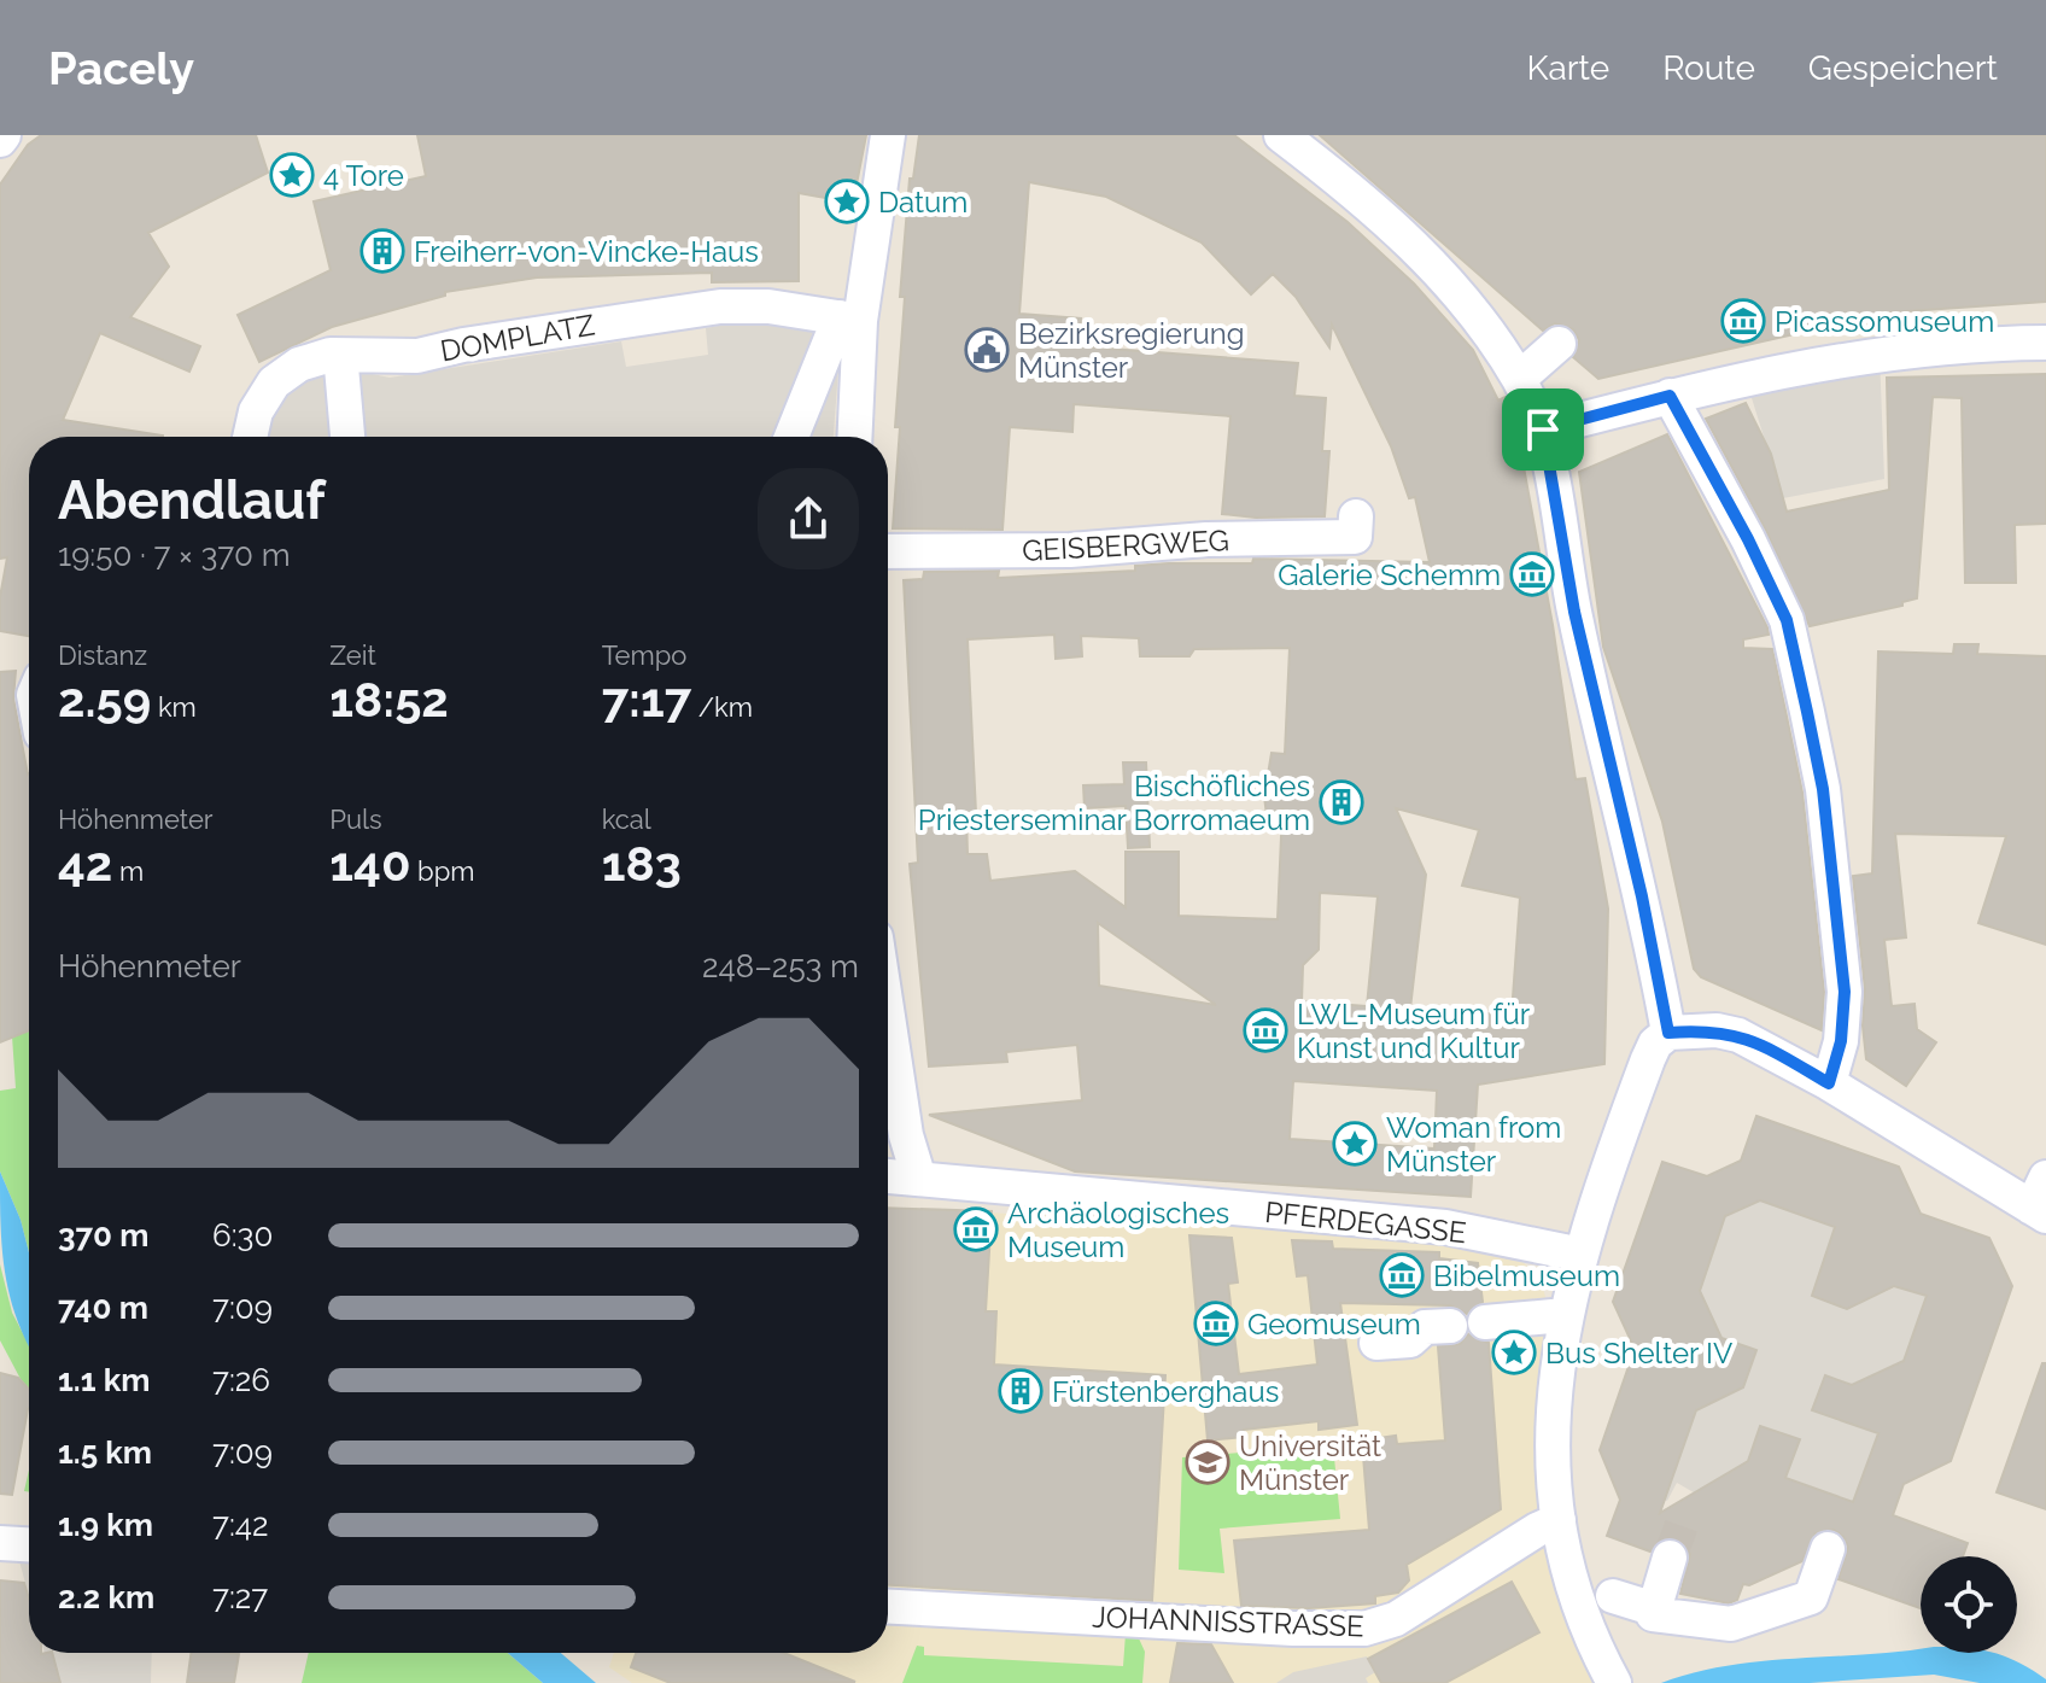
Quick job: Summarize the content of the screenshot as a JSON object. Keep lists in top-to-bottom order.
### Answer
{
  "streets": {
    "street": [
      "DOMPLATZ",
      "GEISBERGWEG",
      "PFERDEGASSE",
      "JOHANNISSTRASSE"
    ]
  },
  "places": {
    "place": [
      "4 Tore",
      "Datum",
      "Woman from Münster",
      "Bus Shelter IV"
    ],
    "building": ["Freiherr-von-Vincke-Haus", "Bischöfliches Priesterseminar Borromaeum", "Fürstenberghaus"],
    "museum": [
      "Picassomuseum",
      "Galerie Schemm",
      "LWL-Museum für Kunst und Kultur",
      "Archäologisches Museum",
      "Bibelmuseum",
      "Geomuseum"
    ],
    "public building": ["Bezirksregierung Münster"],
    "school or university": ["Universität Münster"]
  },
  "page": {
    "header": "Pacely",
    "nav": ["Karte", "Route", "Gespeichert"],
    "heading": ["Abendlauf", "19:50 · 7 × 370 m"],
    "stats": [
      ["Distanz", "2.59 km"],
      ["Zeit", "18:52"],
      ["Tempo", "7:17 /km"],
      ["Höhenmeter", "42 m"],
      ["Puls", "140 bpm"],
      ["kcal", "183"]
    ],
    "chart": ["Höhenmeter", "248–253 m"],
    "list": [
      {
        "name": "370 m",
        "note": "6:30"
      },
      {
        "name": "740 m",
        "note": "7:09"
      },
      {
        "name": "1.1 km",
        "note": "7:26"
      },
      {
        "name": "1.5 km",
        "note": "7:09"
      },
      {
        "name": "1.9 km",
        "note": "7:42"
      },
      {
        "name": "2.2 km",
        "note": "7:27"
      }
    ]
  }
}
